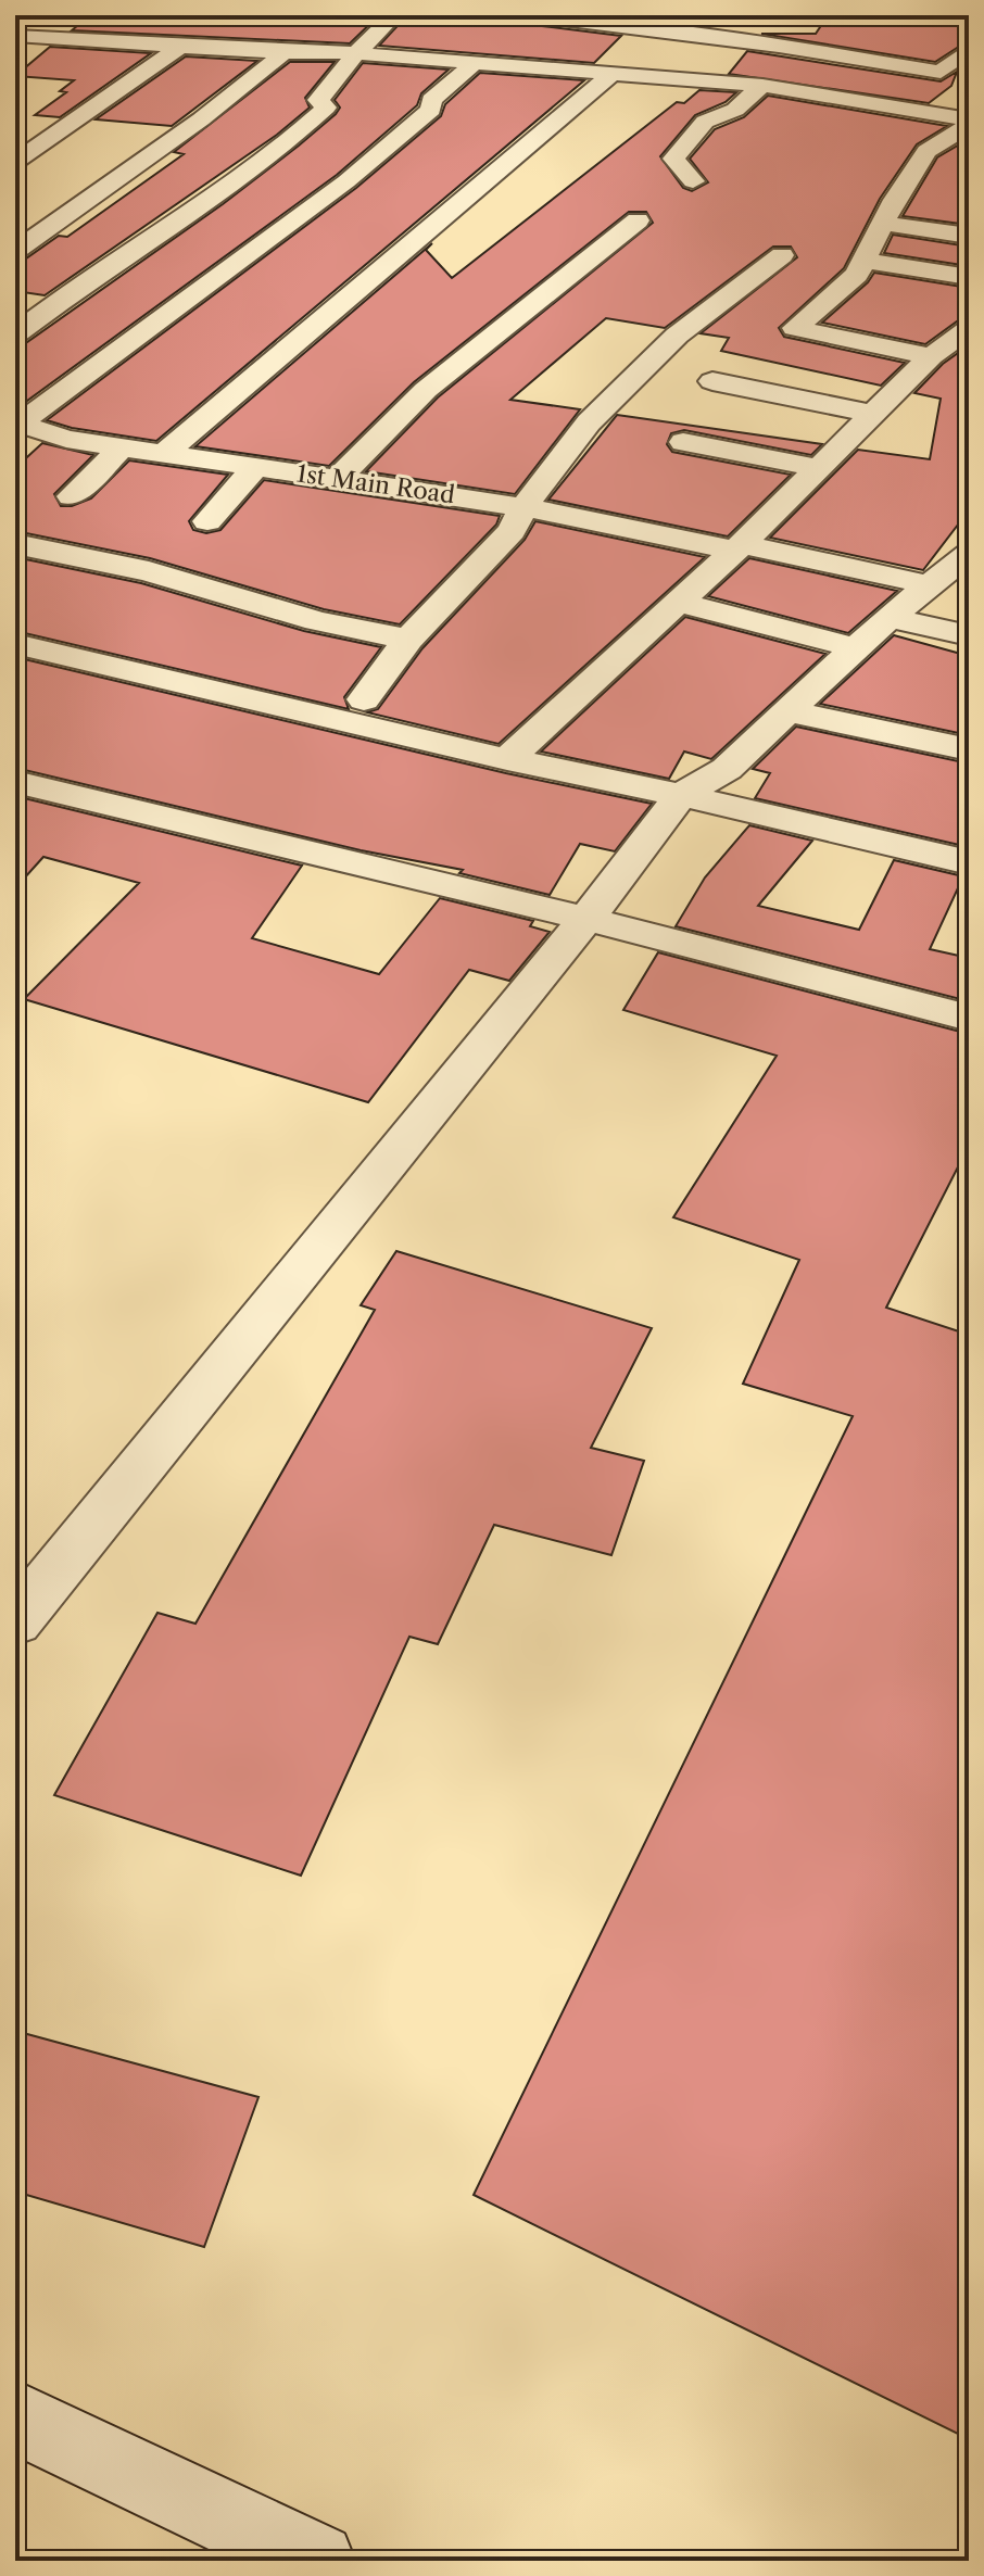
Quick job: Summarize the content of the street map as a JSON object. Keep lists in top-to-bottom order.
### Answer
{
  "streets": {
    "street": ["1st Main Road"]
  }
}
